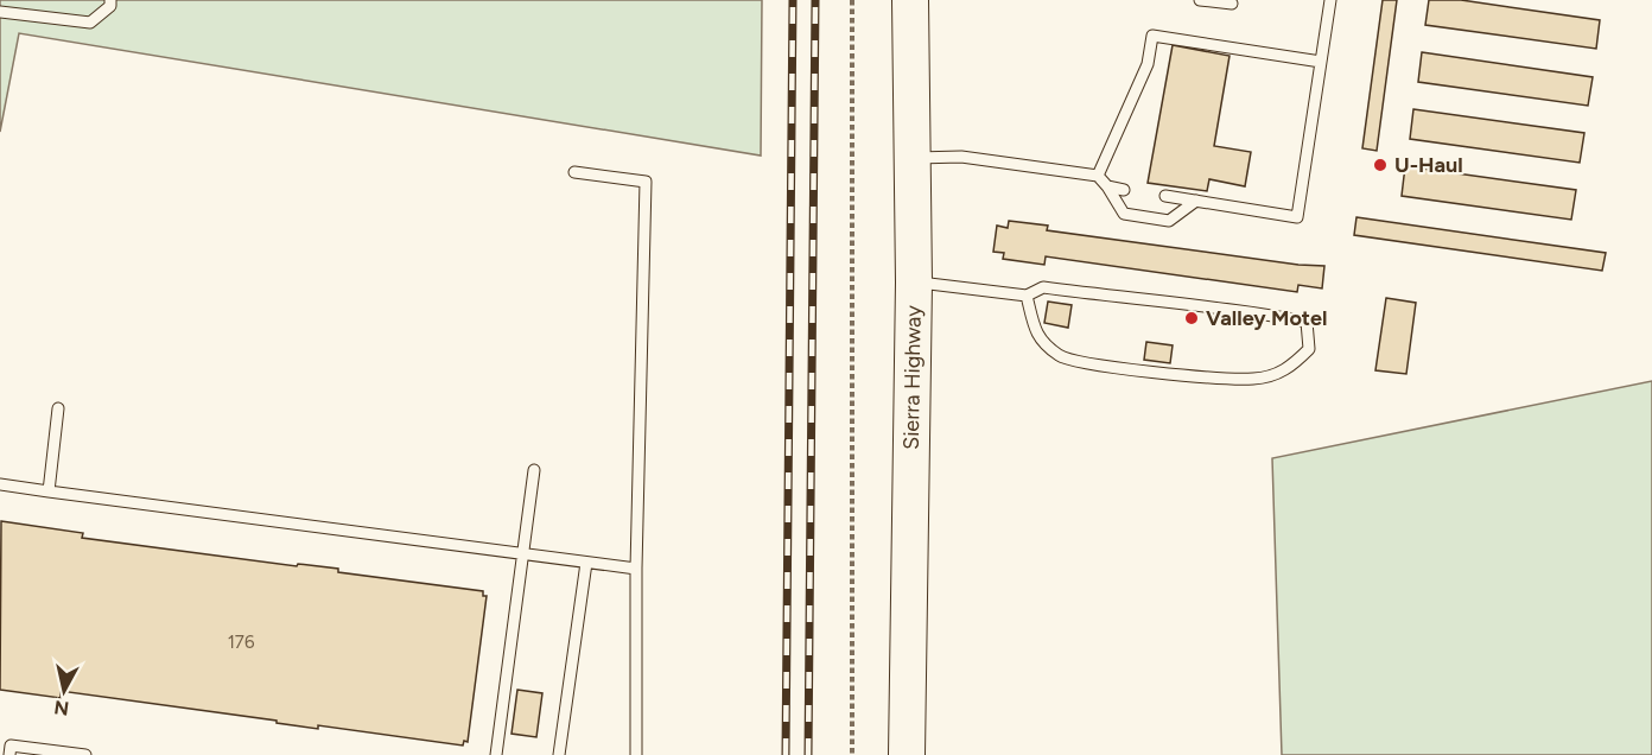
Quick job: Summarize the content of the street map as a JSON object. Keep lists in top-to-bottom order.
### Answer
{
  "streets": {
    "main road": ["Sierra Highway"]
  },
  "places": ["U-Haul", "Valley Motel"],
  "house_numbers": ["176"],
  "north": "bottom"
}
